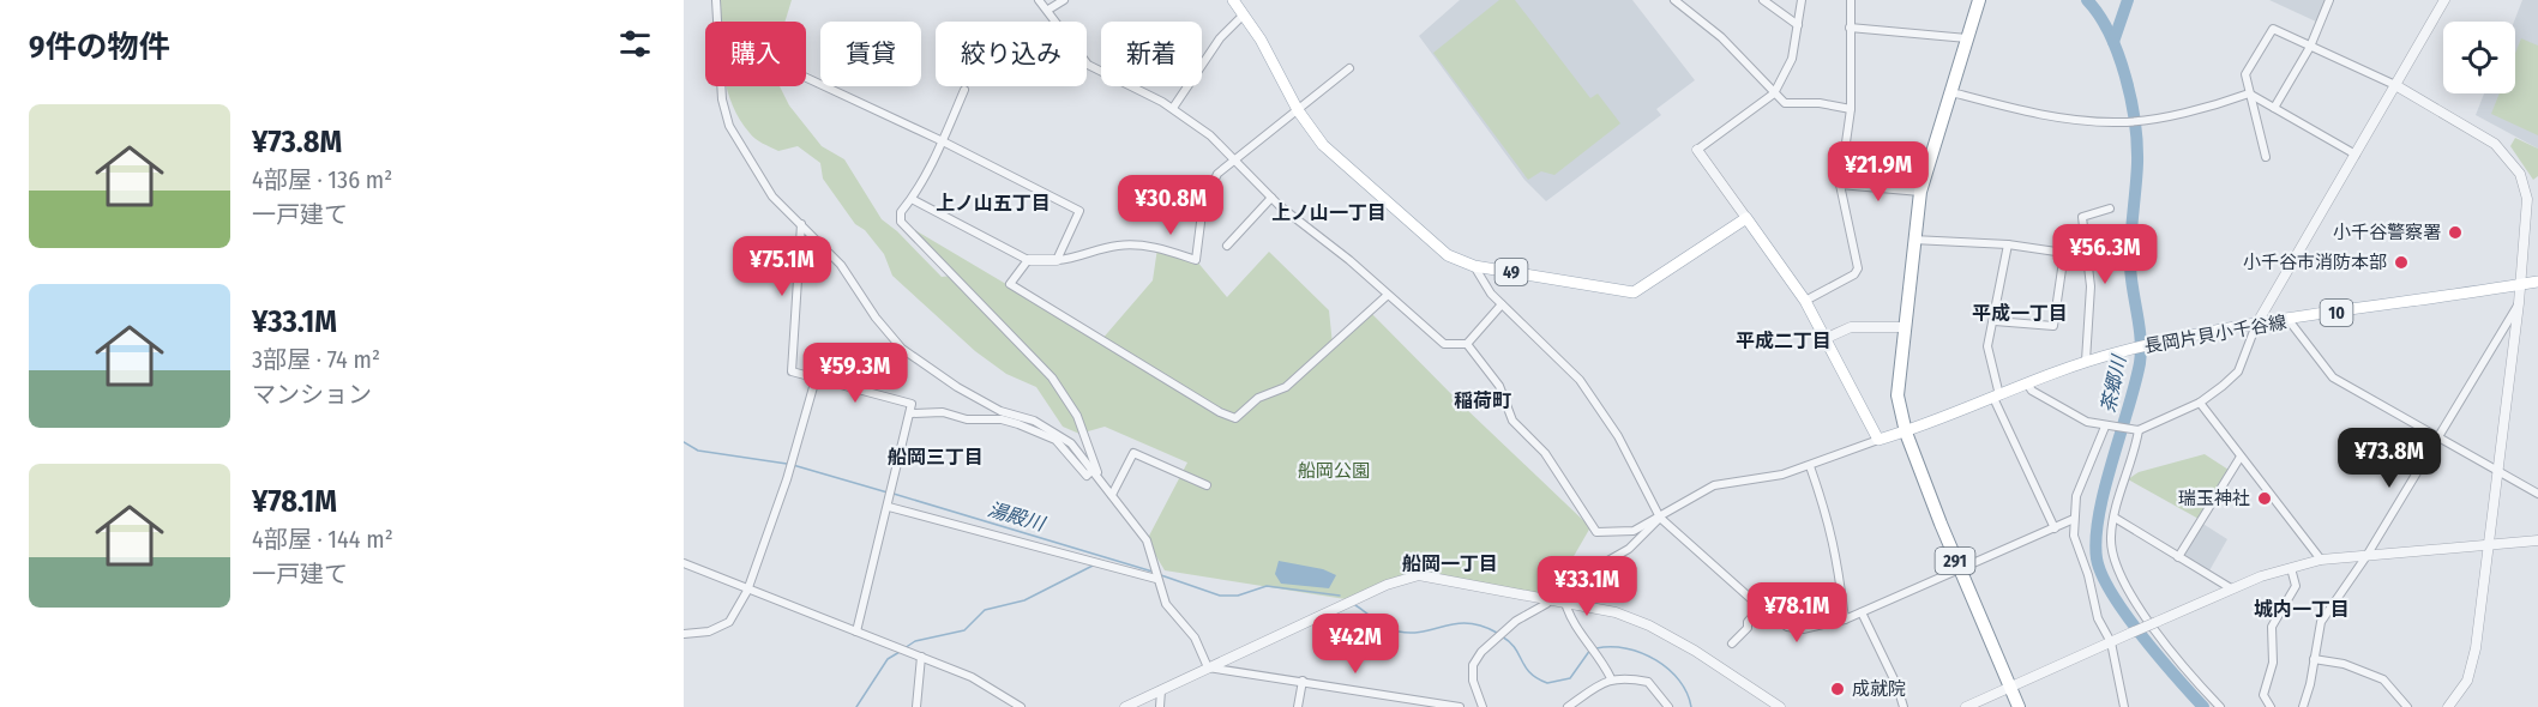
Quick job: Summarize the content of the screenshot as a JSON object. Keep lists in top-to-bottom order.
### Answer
{
  "streets": {
    "highway": ["291"],
    "main road": ["49", "10", "長岡片貝小千谷線"]
  },
  "crossings": [
    ["長岡片貝小千谷線", "291"]
  ],
  "districts": [
    "上ノ山五丁目",
    "上ノ山一丁目",
    "平成一丁目",
    "平成二丁目",
    "稲荷町",
    "船岡三丁目",
    "船岡一丁目",
    "城内一丁目"
  ],
  "water": ["茶郷川", "湯殿川"],
  "parks": ["船岡公園"],
  "places": [
    "小千谷警察署",
    "小千谷市消防本部",
    "瑞玉神社",
    "成就院"
  ],
  "page": {
    "heading": "9件の物件",
    "chip": [
      "購入",
      "賃貸",
      "絞り込み",
      "新着"
    ],
    "list": [
      {
        "name": "¥73.8M",
        "note": "4部屋 · 136 m² · 一戸建て"
      },
      {
        "name": "¥33.1M",
        "note": "3部屋 · 74 m² · マンション"
      },
      {
        "name": "¥78.1M",
        "note": "4部屋 · 144 m² · 一戸建て"
      }
    ],
    "price": [
      "¥21.9M",
      "¥30.8M",
      "¥56.3M",
      "¥75.1M",
      "¥59.3M",
      "¥73.8M",
      "¥33.1M",
      "¥78.1M",
      "¥42M"
    ]
  }
}
